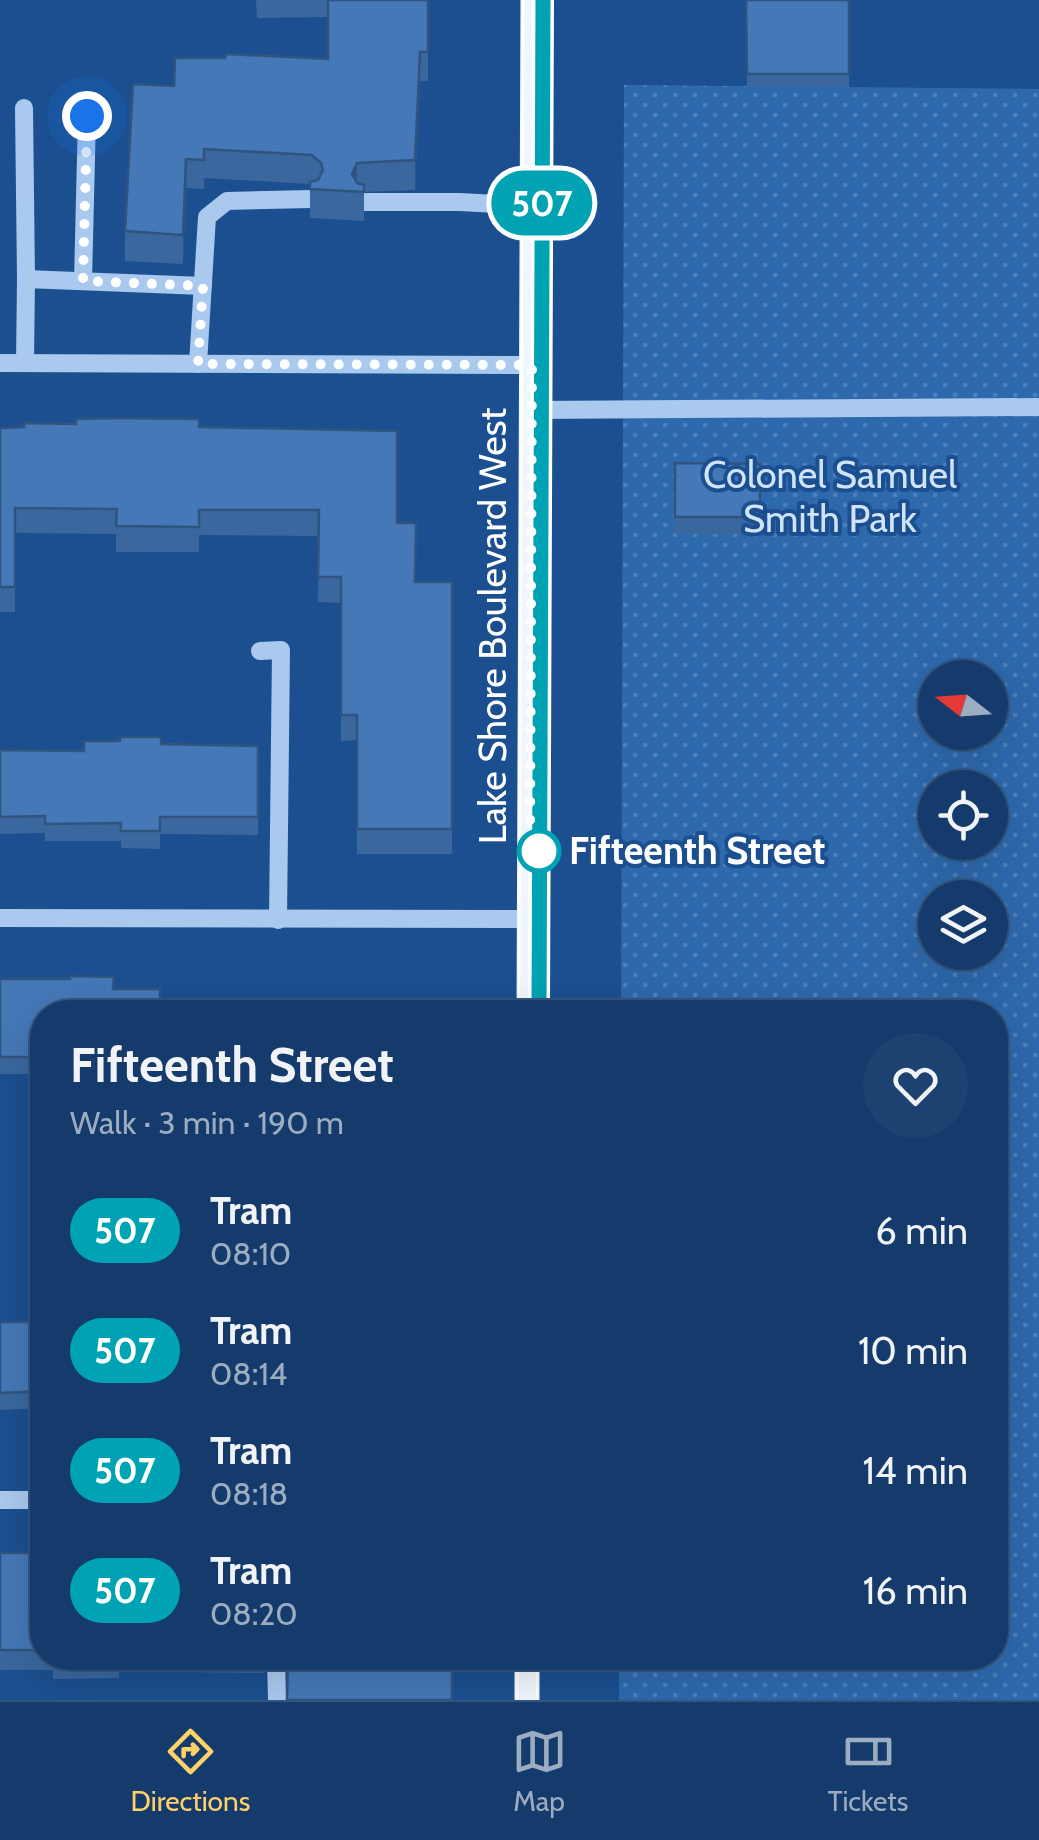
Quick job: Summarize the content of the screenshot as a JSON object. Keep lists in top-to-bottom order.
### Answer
{
  "streets": {
    "main road": ["Lake Shore Boulevard West"]
  },
  "parks": ["Colonel Samuel Smith Park"],
  "places": ["Fifteenth Street"],
  "lines": ["tram line 507"],
  "north": "left",
  "page": {
    "on_map": "507",
    "heading": ["Fifteenth Street", "Walk · 3 min · 190 m"],
    "list": [
      {
        "mark": "507",
        "name": "Tram",
        "note": "08:10",
        "value": "6 min"
      },
      {
        "mark": "507",
        "name": "Tram",
        "note": "08:14",
        "value": "10 min"
      },
      {
        "mark": "507",
        "name": "Tram",
        "note": "08:18",
        "value": "14 min"
      },
      {
        "mark": "507",
        "name": "Tram",
        "note": "08:20",
        "value": "16 min"
      }
    ],
    "tabs": ["Directions", "Map", "Tickets"]
  }
}
